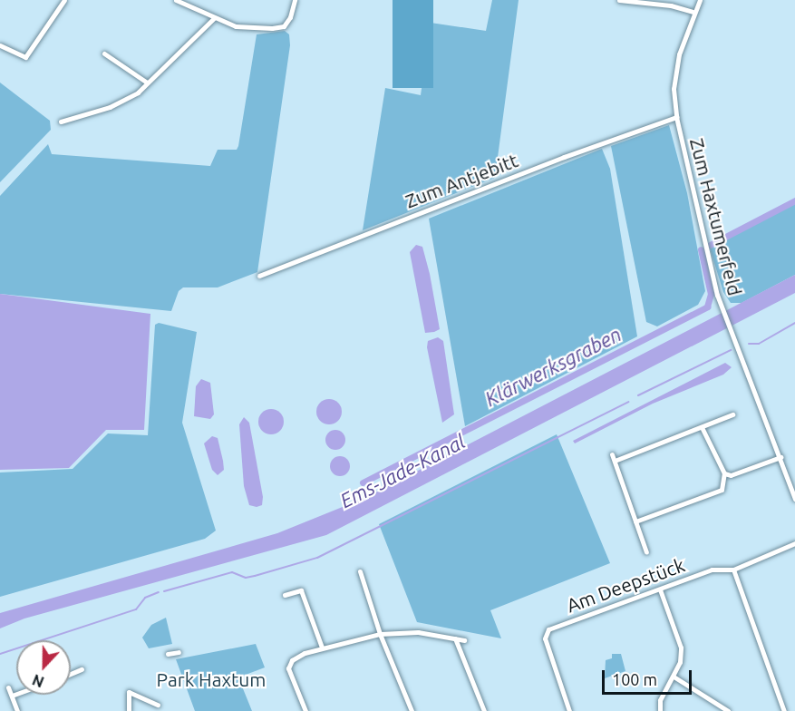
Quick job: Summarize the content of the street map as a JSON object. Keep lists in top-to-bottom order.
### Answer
{
  "streets": {
    "street": ["Zum Antjebitt", "Zum Haxtumerfeld", "Am Deepstück"]
  },
  "crossings": [
    ["Zum Antjebitt", "Zum Haxtumerfeld"]
  ],
  "water": ["Klärwerksgraben", "Ems-Jade-Kanal"],
  "parks": ["Park Haxtum"],
  "scale_bar": "100 m",
  "north": "bottom"
}
